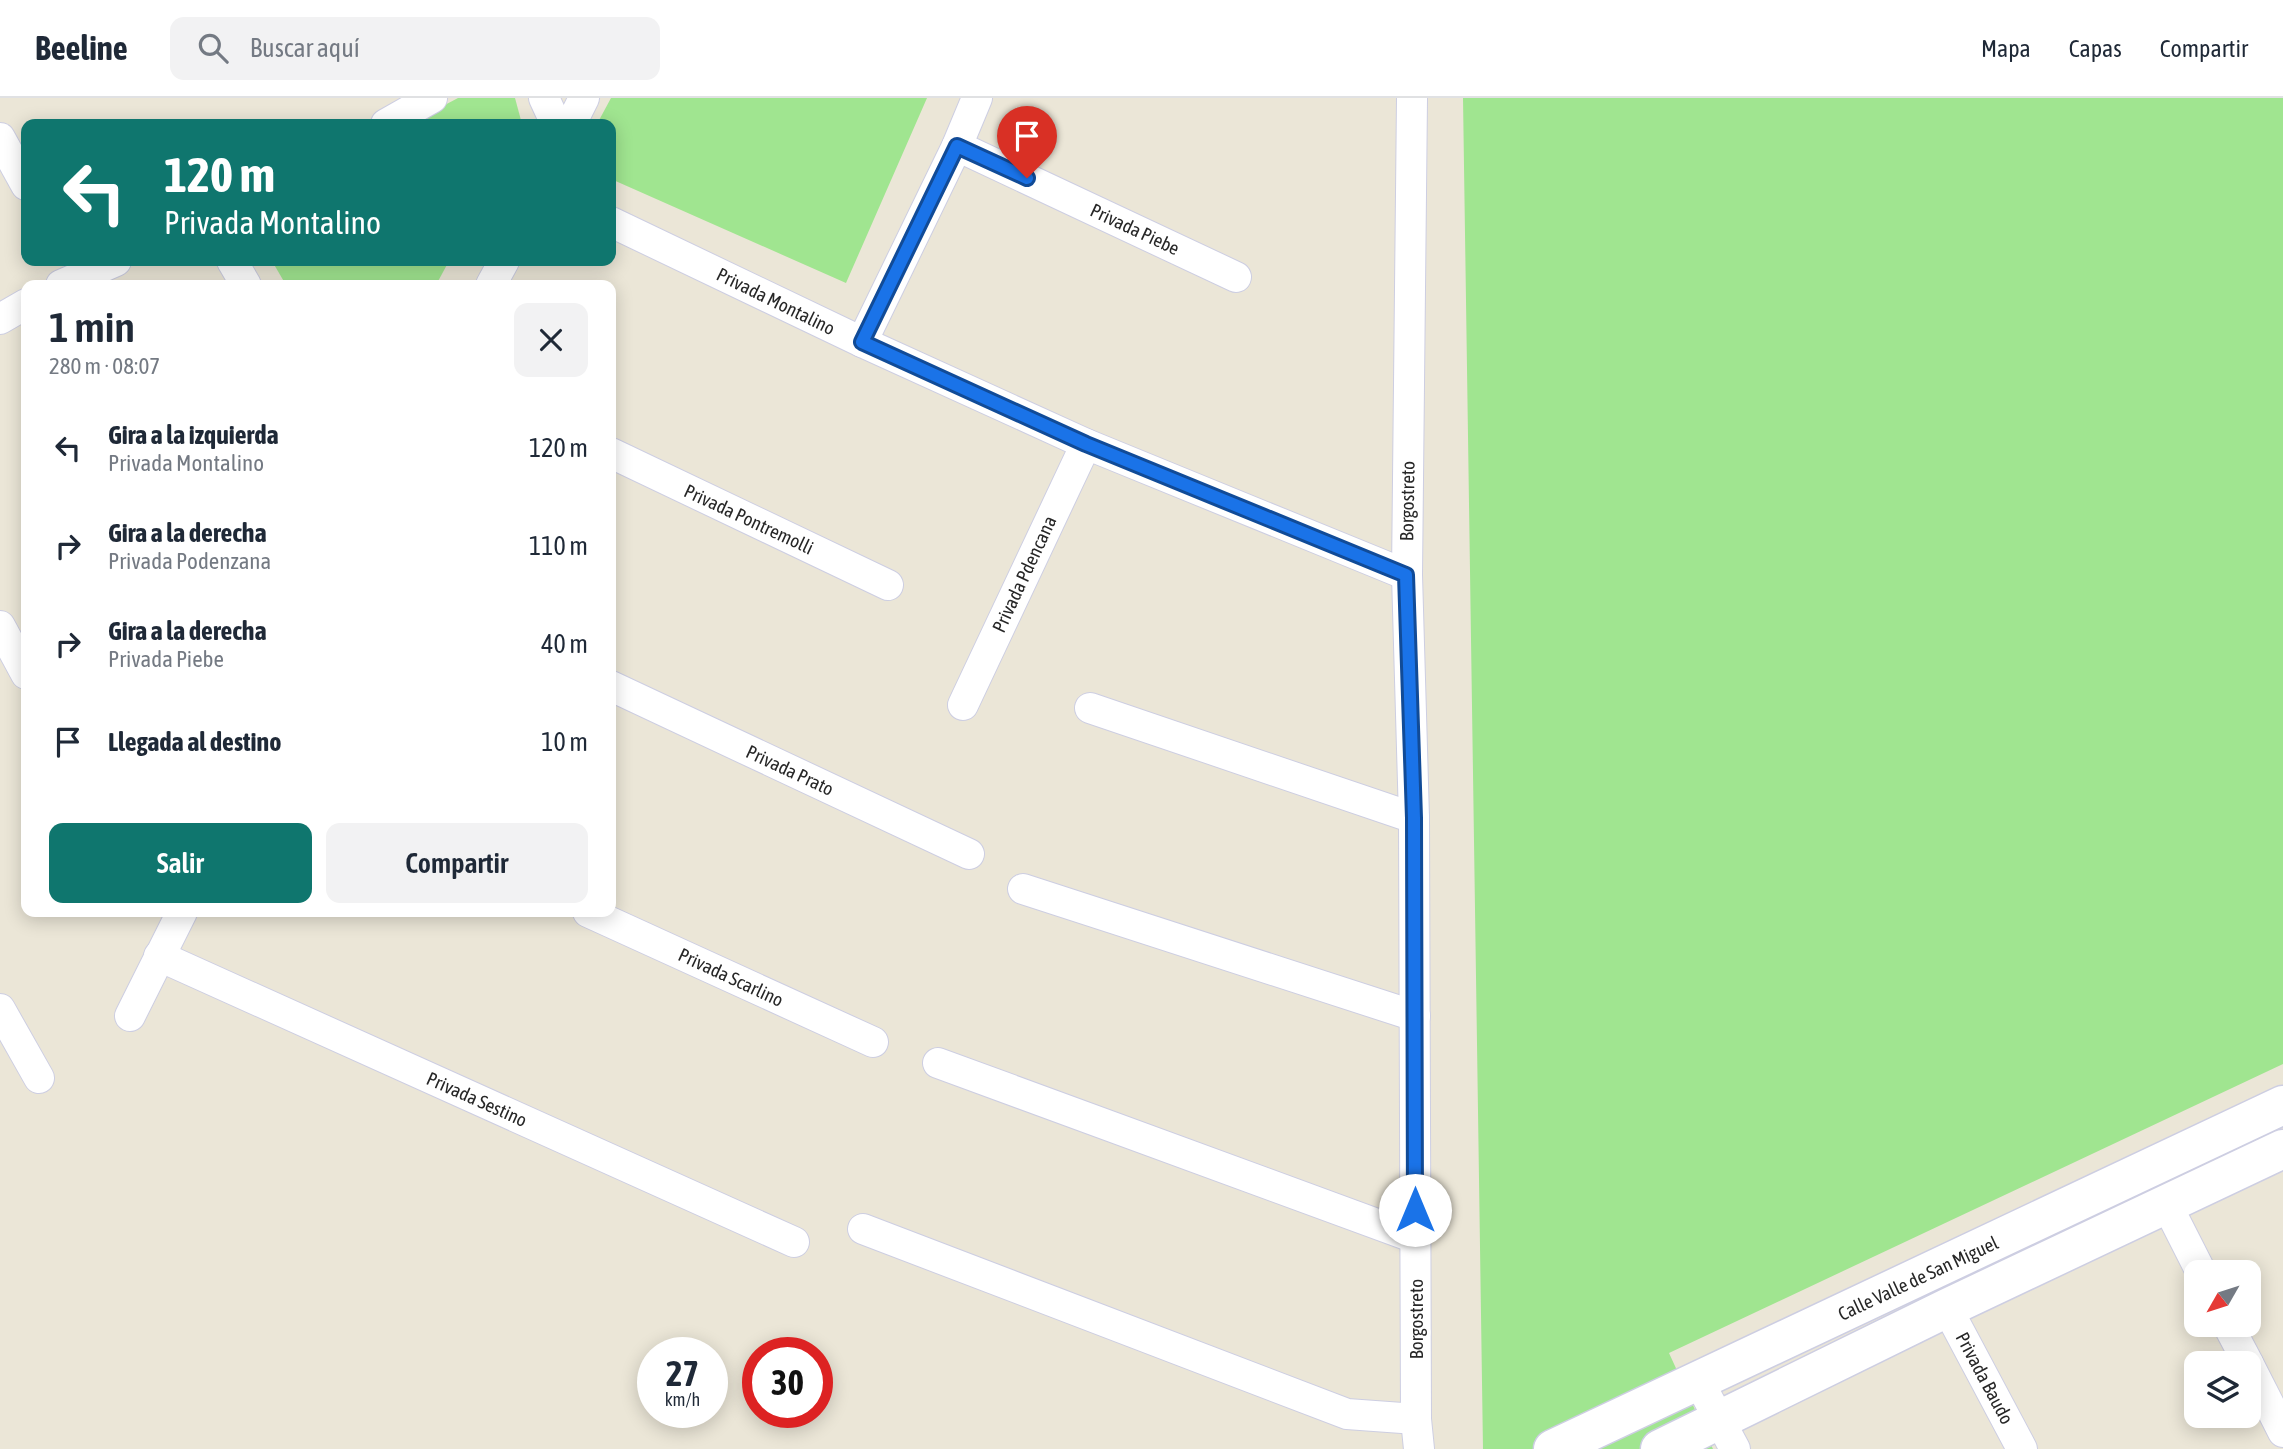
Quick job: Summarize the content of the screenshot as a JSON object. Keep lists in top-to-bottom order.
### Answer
{
  "streets": {
    "street": [
      "Privada Piebe",
      "Privada Montalino",
      "Borgostreto",
      "Privada Pontremolli",
      "Privada Pdencana",
      "Privada Prato",
      "Privada Scarlino",
      "Privada Sestino",
      "Calle Valle de San Miguel",
      "Privada Baudo"
    ]
  },
  "crossings": [
    ["Privada Montalino", "Borgostreto"],
    ["Privada Montalino", "Privada Pdencana"],
    ["Calle Valle de San Miguel", "Privada Baudo"]
  ],
  "north": "bottom left",
  "page": {
    "header": "Beeline",
    "search": "Buscar aquí",
    "nav": ["Mapa", "Capas", "Compartir"],
    "turn": ["120 m", "Privada Montalino"],
    "heading": ["1 min", "280 m · 08:07"],
    "list": [
      {
        "name": "Gira a la izquierda",
        "note": "Privada Montalino",
        "value": "120 m"
      },
      {
        "name": "Gira a la derecha",
        "note": "Privada Podenzana",
        "value": "110 m"
      },
      {
        "name": "Gira a la derecha",
        "note": "Privada Piebe",
        "value": "40 m"
      },
      {
        "name": "Llegada al destino",
        "value": "10 m"
      }
    ],
    "buttons": ["Salir", "Compartir"],
    "speed": "27 km/h",
    "limit": "30"
  }
}
